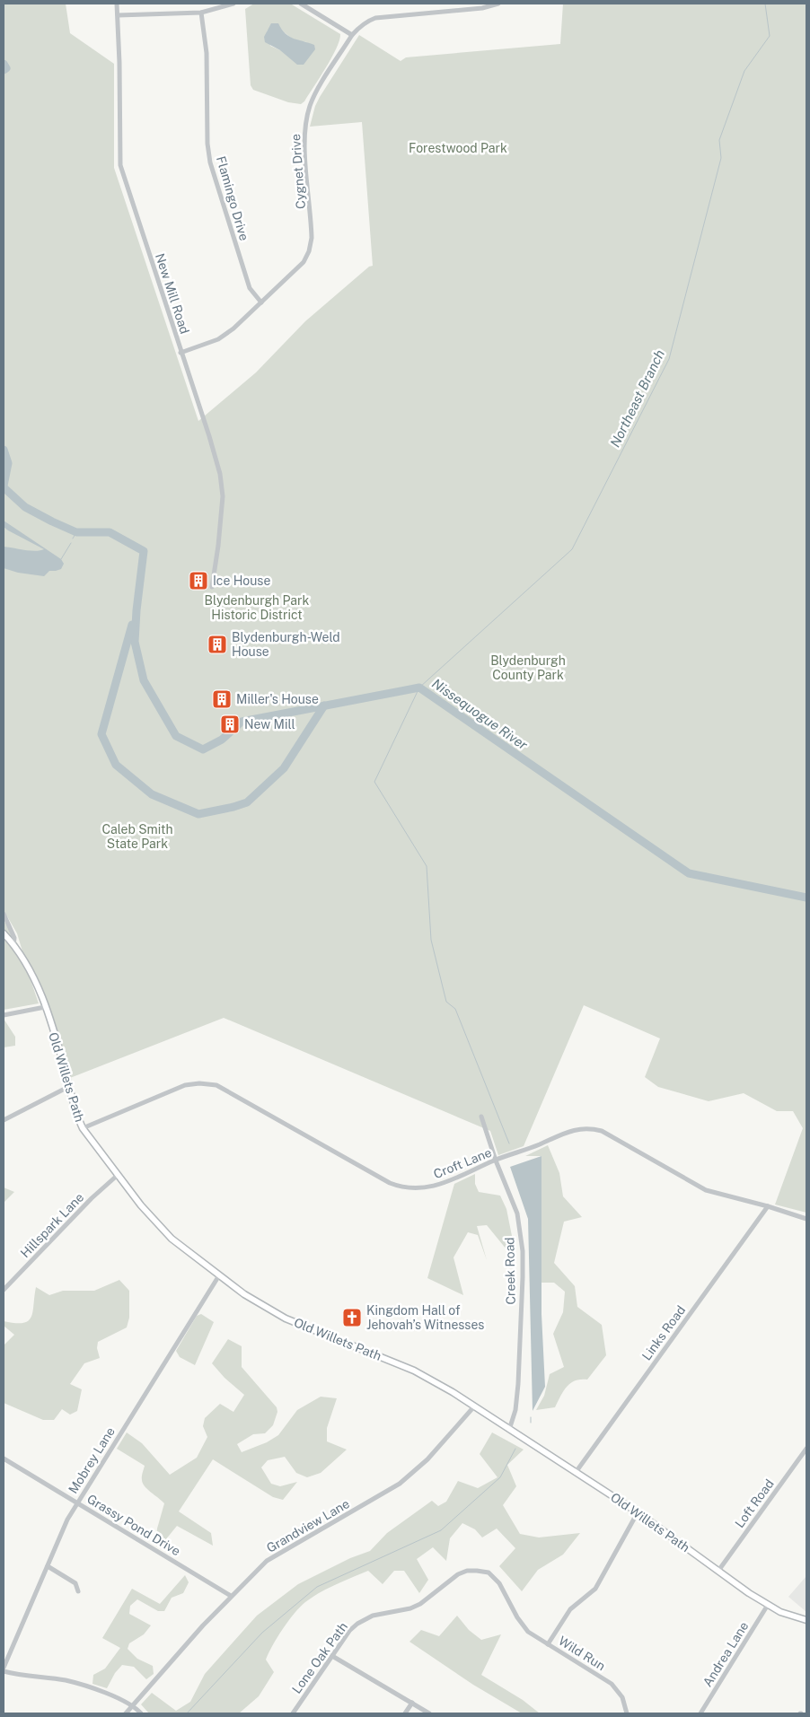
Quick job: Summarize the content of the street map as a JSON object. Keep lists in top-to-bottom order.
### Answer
{
  "streets": {
    "main road": ["Old Willets Path"],
    "street": [
      "Cygnet Drive",
      "Flamingo Drive",
      "New Mill Road",
      "Croft Lane",
      "Hillspark Lane",
      "Creek Road",
      "Links Road",
      "Mobrey Lane",
      "Loft Road",
      "Grassy Pond Drive",
      "Grandview Lane",
      "Wild Run",
      "Andrea Lane",
      "Lone Oak Path"
    ]
  },
  "crossings": [
    ["Cygnet Drive", "Flamingo Drive"],
    ["Cygnet Drive", "New Mill Road"],
    ["Old Willets Path", "Croft Lane"],
    ["Old Willets Path", "Hillspark Lane"],
    ["Old Willets Path", "Creek Road"],
    ["Old Willets Path", "Links Road"],
    ["Old Willets Path", "Mobrey Lane"],
    ["Old Willets Path", "Loft Road"],
    ["Old Willets Path", "Grandview Lane"],
    ["Old Willets Path", "Andrea Lane"],
    ["Croft Lane", "Creek Road"],
    ["Croft Lane", "Links Road"],
    ["Mobrey Lane", "Grassy Pond Drive"],
    ["Grassy Pond Drive", "Grandview Lane"],
    ["Wild Run", "Lone Oak Path"]
  ],
  "water": ["Northeast Branch", "Nissequogue River"],
  "parks": [
    "Forestwood Park",
    "Blydenburgh Park Historic District",
    "Blydenburgh County Park",
    "Caleb Smith State Park"
  ],
  "places": {
    "building": [
      "Ice House",
      "Blydenburgh-Weld House",
      "Miller's House",
      "New Mill"
    ],
    "church": ["Kingdom Hall of Jehovah’s Witnesses"]
  }
}
